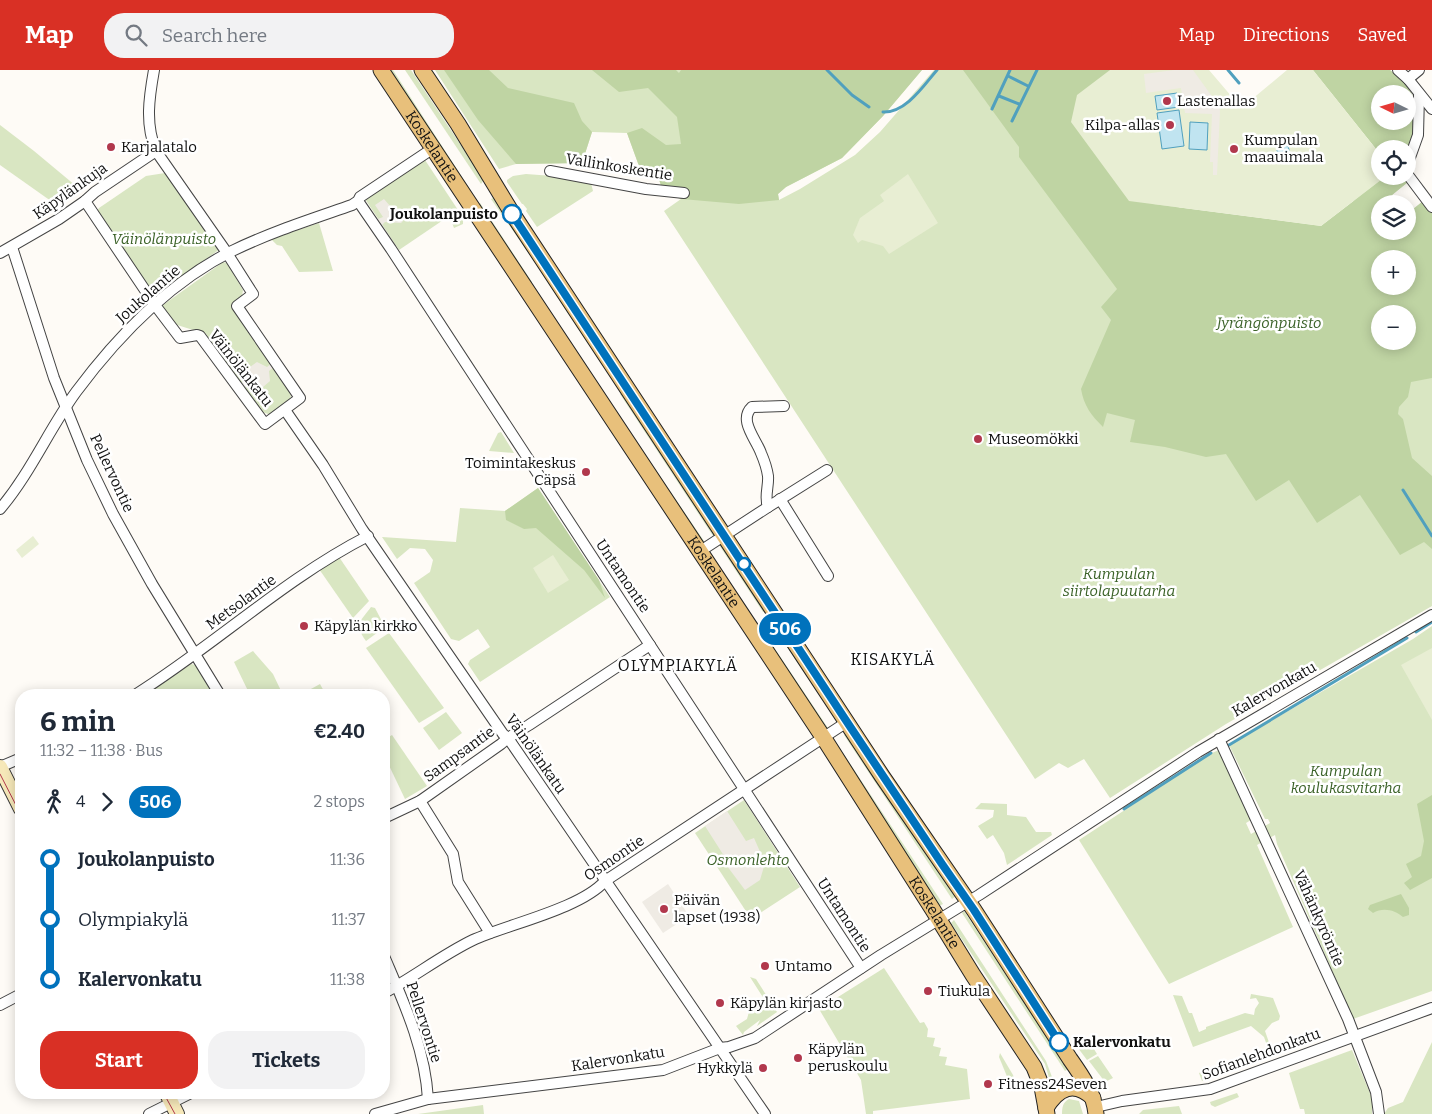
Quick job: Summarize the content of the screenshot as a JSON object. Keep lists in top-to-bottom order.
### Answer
{
  "streets": {
    "main road": ["Koskelantie"],
    "street": [
      "Vallinkoskentie",
      "Käpylänkuja",
      "Joukolantie",
      "Väinölänkatu",
      "Pellervontie",
      "Untamontie",
      "Metsolantie",
      "Kalervonkatu",
      "Sampsantie",
      "Osmontie",
      "Vähänkyröntie",
      "Sofianlehdonkatu"
    ]
  },
  "crossings": [
    ["Koskelantie", "Joukolantie"],
    ["Koskelantie", "Kalervonkatu"],
    ["Koskelantie", "Osmontie"],
    ["Koskelantie", "Sofianlehdonkatu"],
    ["Käpylänkuja", "Pellervontie"],
    ["Joukolantie", "Väinölänkatu"],
    ["Joukolantie", "Pellervontie"],
    ["Joukolantie", "Untamontie"],
    ["Väinölänkatu", "Metsolantie"],
    ["Väinölänkatu", "Kalervonkatu"],
    ["Väinölänkatu", "Sampsantie"],
    ["Väinölänkatu", "Osmontie"],
    ["Pellervontie", "Metsolantie"],
    ["Pellervontie", "Kalervonkatu"],
    ["Pellervontie", "Osmontie"],
    ["Untamontie", "Kalervonkatu"],
    ["Untamontie", "Sampsantie"],
    ["Untamontie", "Osmontie"],
    ["Kalervonkatu", "Vähänkyröntie"],
    ["Vähänkyröntie", "Sofianlehdonkatu"]
  ],
  "districts": ["KISAKYLÄ", "OLYMPIAKYLÄ"],
  "parks": [
    "Väinölänpuisto",
    "Jyrängönpuisto",
    "Kumpulan siirtolapuutarha",
    "Kumpulan koulukasvitarha",
    "Osmonlehto"
  ],
  "places": [
    "Lastenallas",
    "Kilpa-allas",
    "Karjalatalo",
    "Kumpulan maauimala",
    "Joukolanpuisto",
    "Museomökki",
    "Toimintakeskus Cäpsä",
    "Käpylän kirkko",
    "Päivän lapset (1938)",
    "Untamo",
    "Tiukula",
    "Käpylän kirjasto",
    "Kalervonkatu",
    "Käpylän peruskoulu",
    "Hykkylä",
    "Fitness24Seven"
  ],
  "lines": ["bus line 506"],
  "north": "left",
  "page": {
    "header": "Map",
    "search": "Search here",
    "nav": ["Map", "Directions", "Saved"],
    "on_map": "506",
    "map_buttons": ["+", "−"],
    "heading": ["6 min", "11:32 – 11:38 · Bus", "€2.40"],
    "legs": ["4", "506", "2 stops"],
    "list": [
      {
        "name": "Joukolanpuisto",
        "value": "11:36"
      },
      {
        "name": "Olympiakylä",
        "value": "11:37"
      },
      {
        "name": "Kalervonkatu",
        "value": "11:38"
      }
    ],
    "buttons": ["Start", "Tickets"]
  }
}
